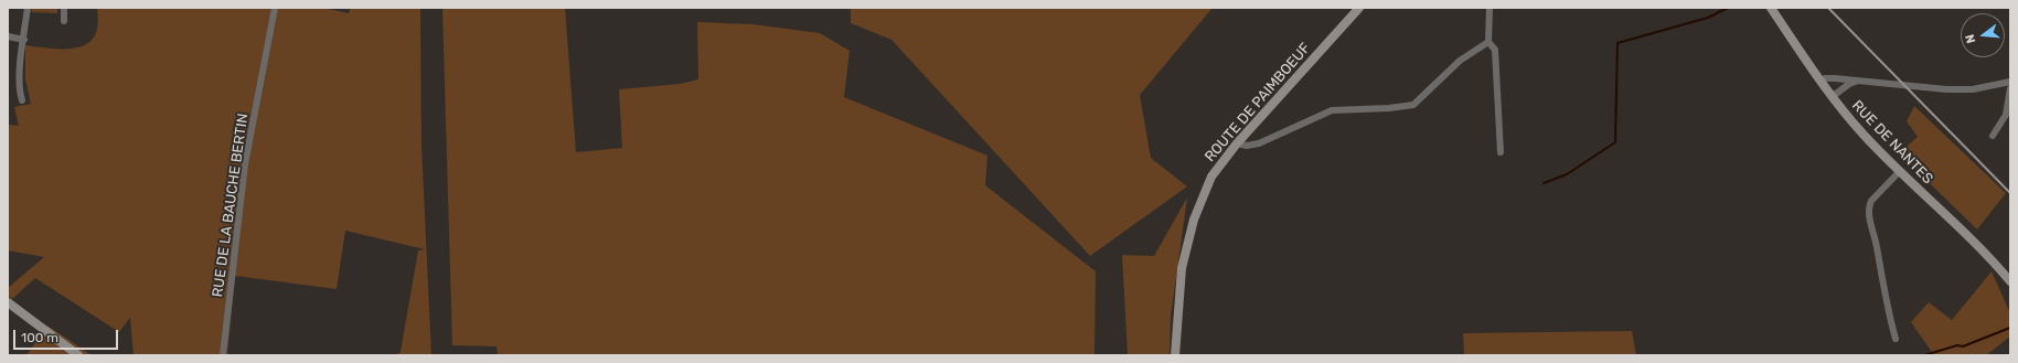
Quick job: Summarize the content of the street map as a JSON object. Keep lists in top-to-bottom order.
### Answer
{
  "streets": {
    "street": ["ROUTE DE PAIMBOEUF", "RUE DE NANTES", "RUE DE LA BAUCHE BERTIN"]
  },
  "scale_bar": "100 m",
  "north": "left"
}
